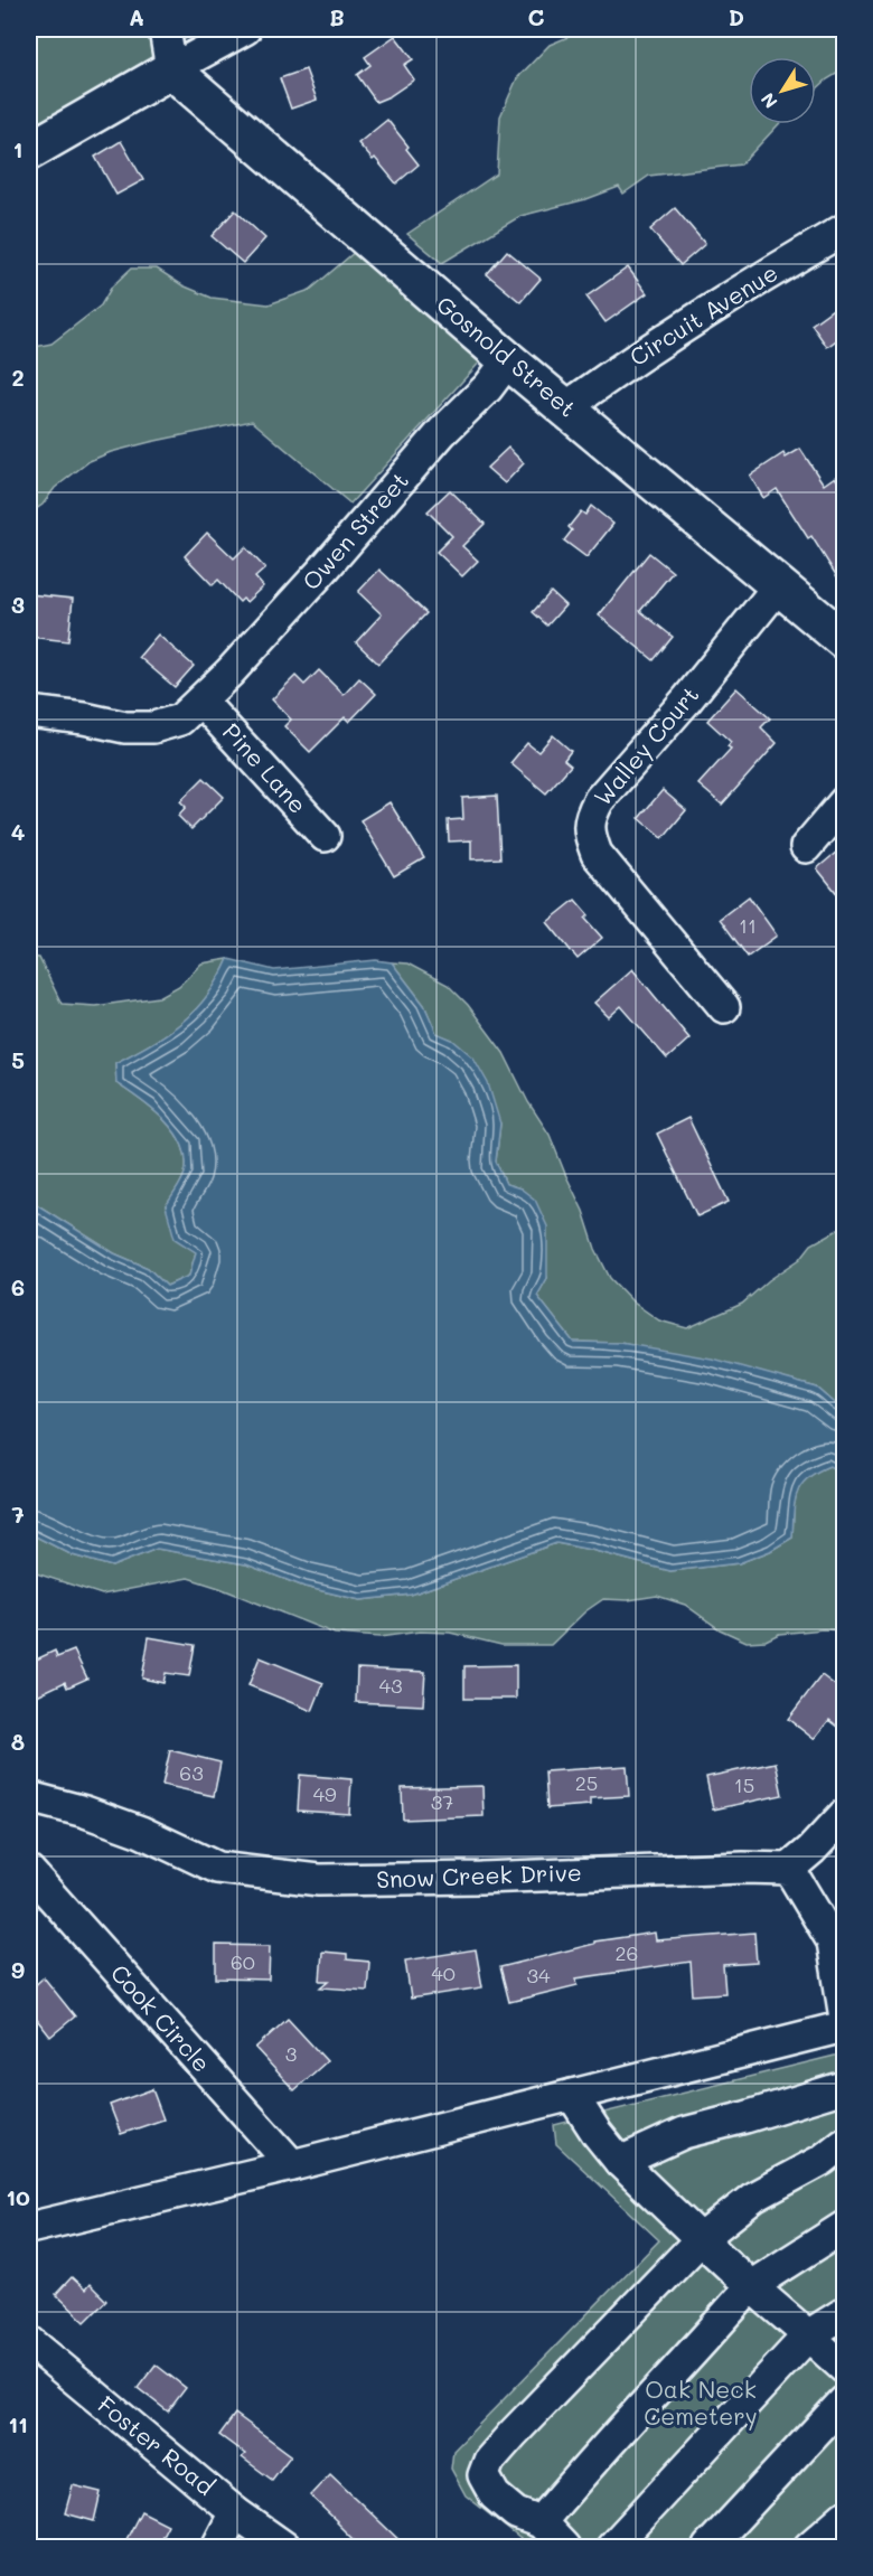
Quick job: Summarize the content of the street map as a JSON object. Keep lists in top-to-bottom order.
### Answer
{
  "streets": {
    "main road": ["Gosnold Street"],
    "street": [
      "Circuit Avenue",
      "Owen Street",
      "Walley Court",
      "Pine Lane",
      "Snow Creek Drive",
      "Cook Circle",
      "Foster Road"
    ]
  },
  "crossings": [
    ["Circuit Avenue", "Gosnold Street"],
    ["Gosnold Street", "Owen Street"],
    ["Gosnold Street", "Walley Court"],
    ["Owen Street", "Pine Lane"]
  ],
  "parks": ["Oak Neck Cemetery"],
  "house_numbers": [
    "11",
    "43",
    "63",
    "25",
    "15",
    "49",
    "37",
    "26",
    "60",
    "40",
    "34",
    "3"
  ],
  "north": "bottom left",
  "grid": {
    "columns": [
      "A",
      "B",
      "C",
      "D"
    ],
    "rows": [
      "1",
      "2",
      "3",
      "4",
      "5",
      "6",
      "7",
      "8",
      "9",
      "10",
      "11"
    ]
  }
}
